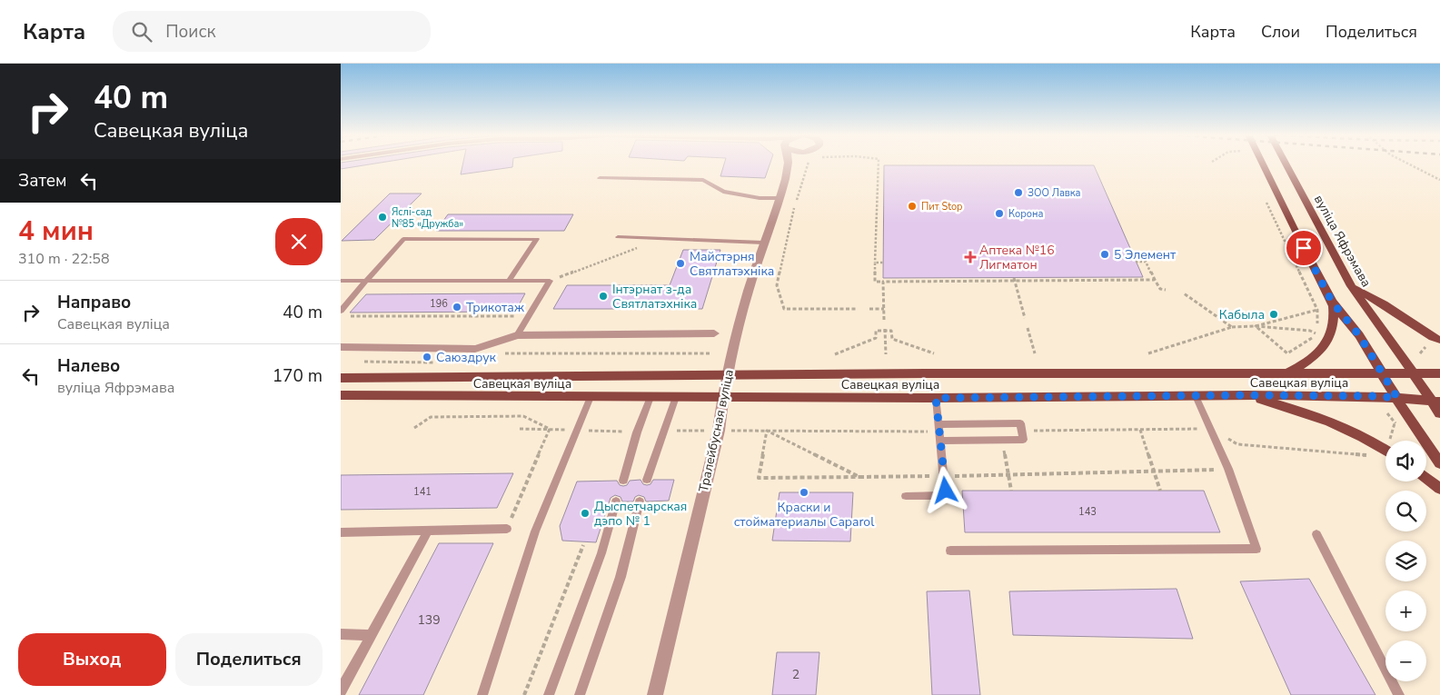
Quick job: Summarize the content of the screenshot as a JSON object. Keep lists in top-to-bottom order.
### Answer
{
  "streets": {
    "main road": ["вуліца Яфрэмава", "Савецкая вуліца"],
    "street": ["Тралейбусная вуліца"]
  },
  "crossings": [
    ["вуліца Яфрэмава", "Савецкая вуліца"],
    ["Савецкая вуліца", "Тралейбусная вуліца"]
  ],
  "places": {
    "other": [
      "ЗОО Лавка",
      "Пит Stop",
      "Корона",
      "Яслі-сад №85 «Дружба»",
      "5 Элемент",
      "Майстэрня Святлатэхніка",
      "Інтэрнат з-да Святлатэхніка",
      "Трикотаж",
      "Кабыла",
      "Саюздрук",
      "Краски и стойматериалы Сaparol",
      "Дыспетчарская дэпо № 1"
    ],
    "health": ["Аптека №16 Лигматон"]
  },
  "house_numbers": [
    "196",
    "141",
    "143",
    "139",
    "2"
  ],
  "page": {
    "header": "Карта",
    "search": "Поиск",
    "nav": ["Карта", "Слои", "Поделиться"],
    "turn": ["40 m", "Савецкая вуліца"],
    "then": "Затем",
    "heading": ["4 мин", "310 m · 22:58"],
    "list": [
      {
        "name": "Направо",
        "note": "Савецкая вуліца",
        "value": "40 m"
      },
      {
        "name": "Налево",
        "note": "вуліца Яфрэмава",
        "value": "170 m"
      }
    ],
    "map_buttons": ["+", "−"],
    "buttons": ["Выход", "Поделиться"]
  }
}
